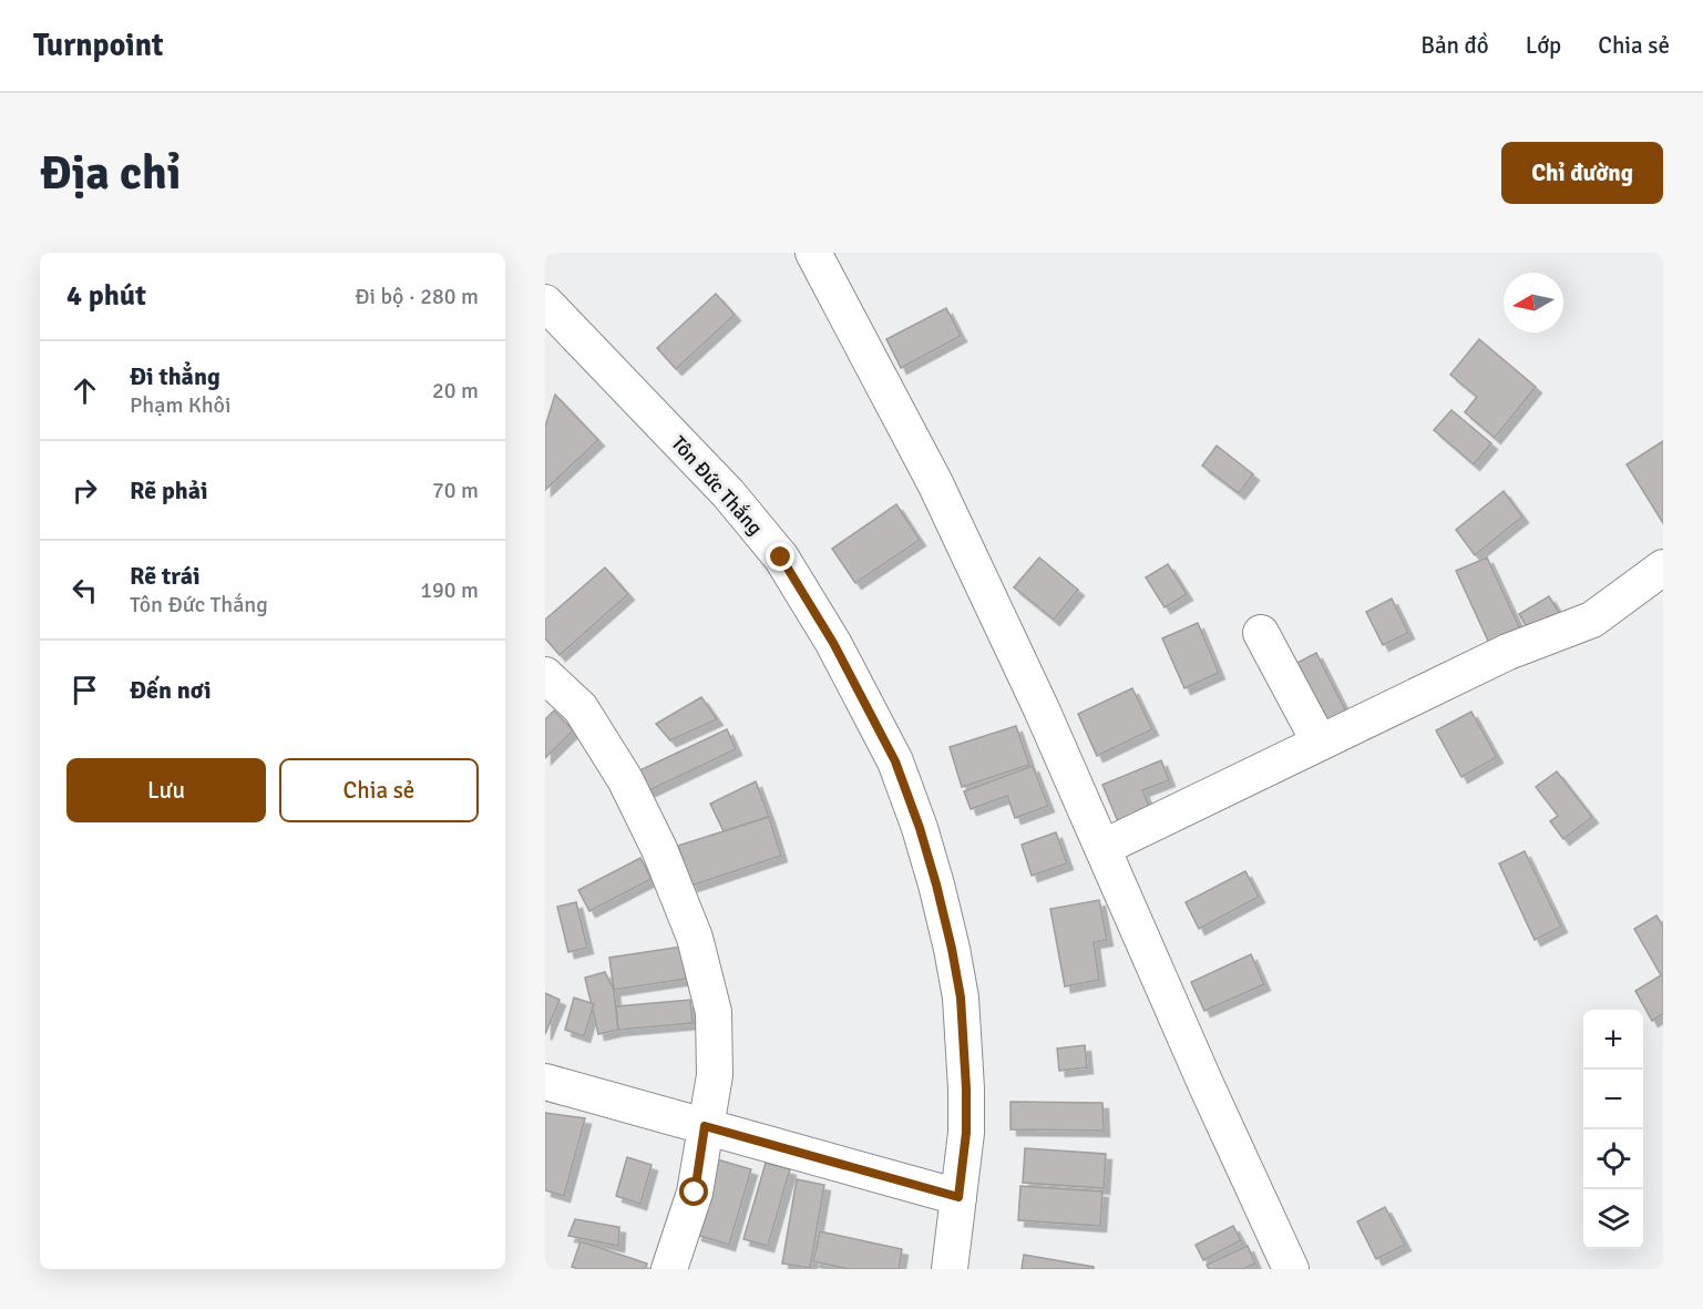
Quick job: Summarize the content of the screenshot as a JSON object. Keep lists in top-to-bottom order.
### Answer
{
  "streets": {
    "street": ["Tôn Đức Thắng"]
  },
  "north": "left",
  "page": {
    "header": "Turnpoint",
    "nav": ["Bản đồ", "Lớp", "Chia sẻ"],
    "buttons": [
      "Chỉ đường",
      ["Lưu", "Chia sẻ"]
    ],
    "title": "Địa chỉ",
    "heading": ["4 phút", "Đi bộ · 280 m"],
    "list": [
      ["Đi thẳng", "Phạm Khôi", "20 m"],
      ["Rẽ phải", "70 m"],
      ["Rẽ trái", "Tôn Đức Thắng", "190 m"],
      "Đến nơi"
    ],
    "map_buttons": ["+", "−"]
  }
}
